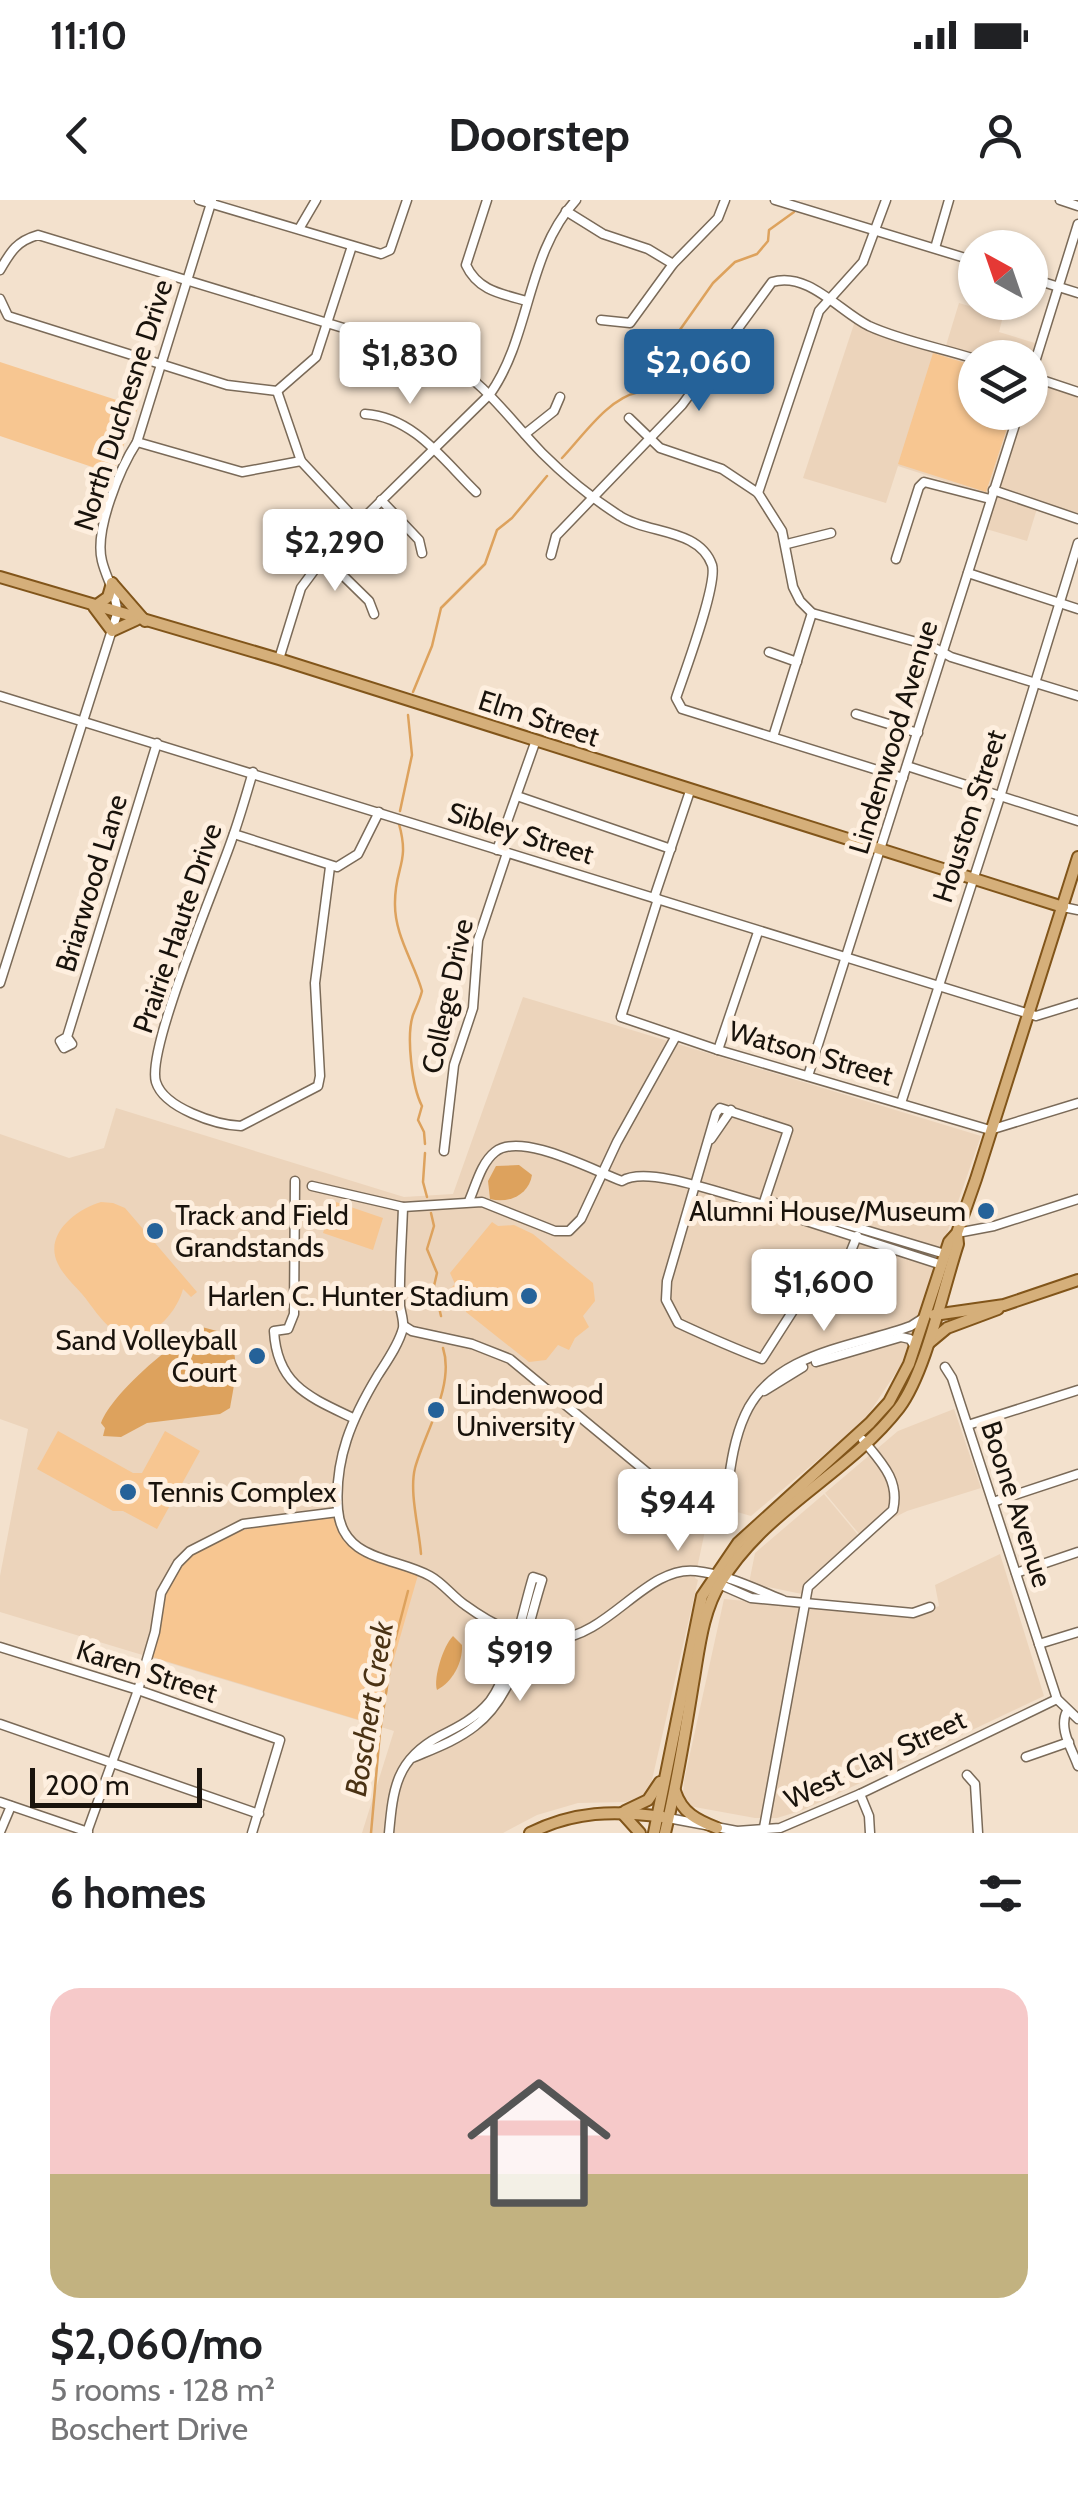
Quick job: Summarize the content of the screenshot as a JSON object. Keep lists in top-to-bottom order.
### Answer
{
  "streets": {
    "main road": ["Elm Street", "West Clay Street"],
    "street": [
      "North Duchesne Drive",
      "Lindenwood Avenue",
      "Houston Street",
      "Sibley Street",
      "Briarwood Lane",
      "Prairie Haute Drive",
      "College Drive",
      "Watson Street",
      "Boone Avenue",
      "Karen Street"
    ]
  },
  "crossings": [
    ["North Duchesne Drive", "Elm Street"],
    ["North Duchesne Drive", "Sibley Street"],
    ["Elm Street", "Lindenwood Avenue"],
    ["Elm Street", "Houston Street"],
    ["Lindenwood Avenue", "Sibley Street"],
    ["Lindenwood Avenue", "Watson Street"],
    ["Houston Street", "Sibley Street"],
    ["Houston Street", "Watson Street"],
    ["Sibley Street", "Briarwood Lane"],
    ["Sibley Street", "Prairie Haute Drive"],
    ["Sibley Street", "College Drive"],
    ["Sibley Street", "Watson Street"],
    ["Boone Avenue", "West Clay Street"]
  ],
  "water": ["Boschert Creek"],
  "places": [
    "Alumni House/Museum",
    "Track and Field Grandstands",
    "Harlen C. Hunter Stadium",
    "Sand Volleyball Court",
    "Lindenwood University",
    "Tennis Complex"
  ],
  "scale_bar": "200 m",
  "north": "top left",
  "page": {
    "status": "11:10",
    "header": "Doorstep",
    "price": [
      "$1,830",
      "$2,060",
      "$2,290",
      "$1,600",
      "$944",
      "$919"
    ],
    "scale": "200 m",
    "heading": "6 homes",
    "list": [
      {
        "name": "$2,060/mo",
        "note": "5 rooms · 128 m² · Boschert Drive"
      }
    ]
  }
}
